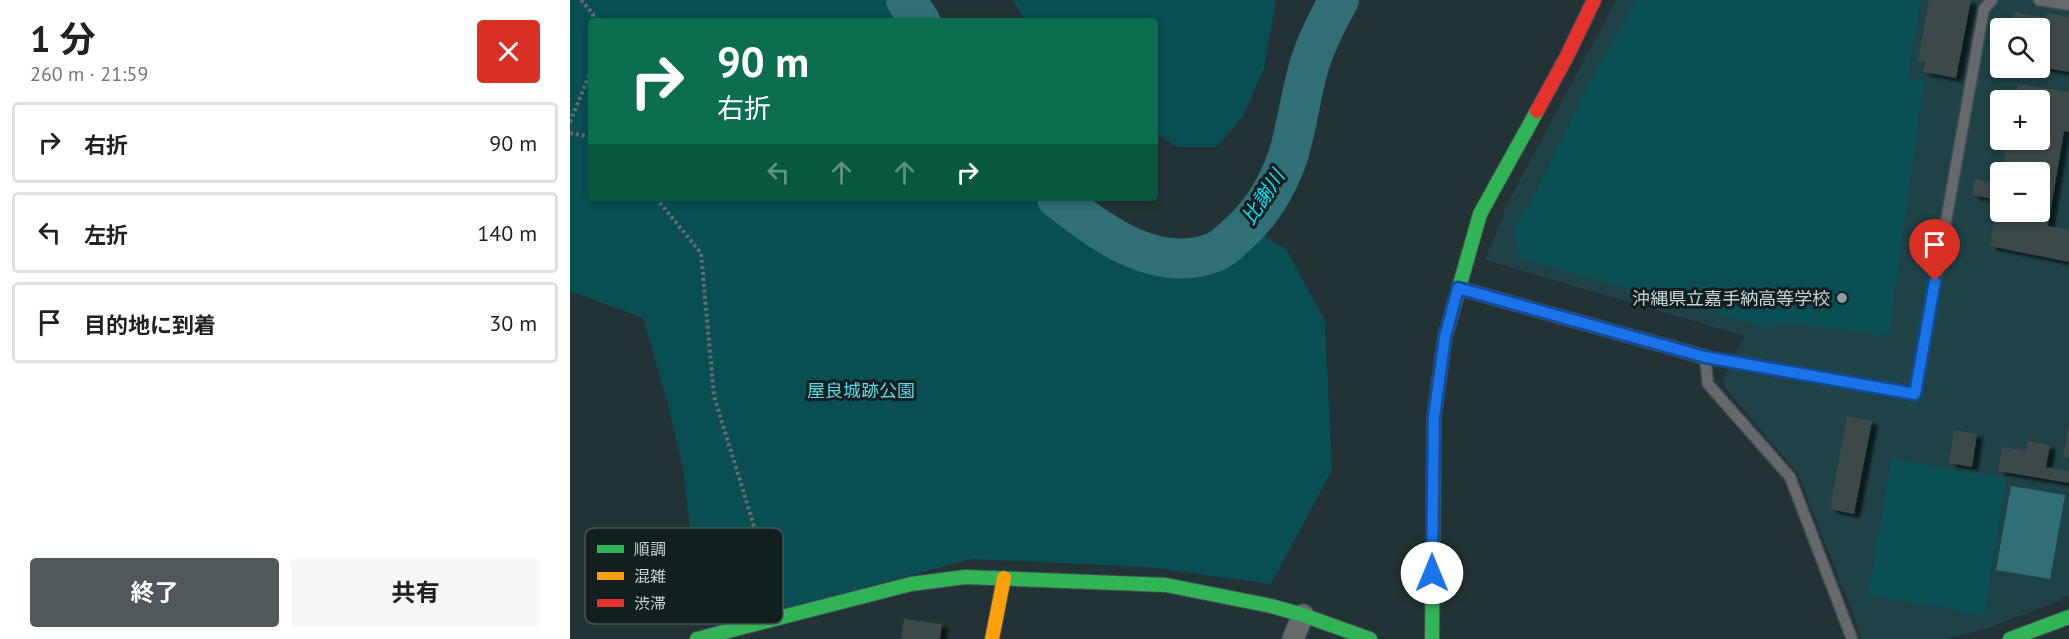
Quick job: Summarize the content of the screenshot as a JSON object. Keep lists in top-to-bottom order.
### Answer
{
  "water": ["比謝川"],
  "parks": ["屋良城跡公園"],
  "places": ["沖縄県立嘉手納高等学校"],
  "legend": ["順調", "混雑", "渋滞"],
  "page": {
    "heading": ["1 分", "260 m · 21:59"],
    "map_buttons": ["+", "−"],
    "turn": ["90 m", "右折"],
    "list": [
      {
        "name": "右折",
        "value": "90 m"
      },
      {
        "name": "左折",
        "value": "140 m"
      },
      {
        "name": "目的地に到着",
        "value": "30 m"
      }
    ],
    "buttons": ["終了", "共有"]
  }
}
